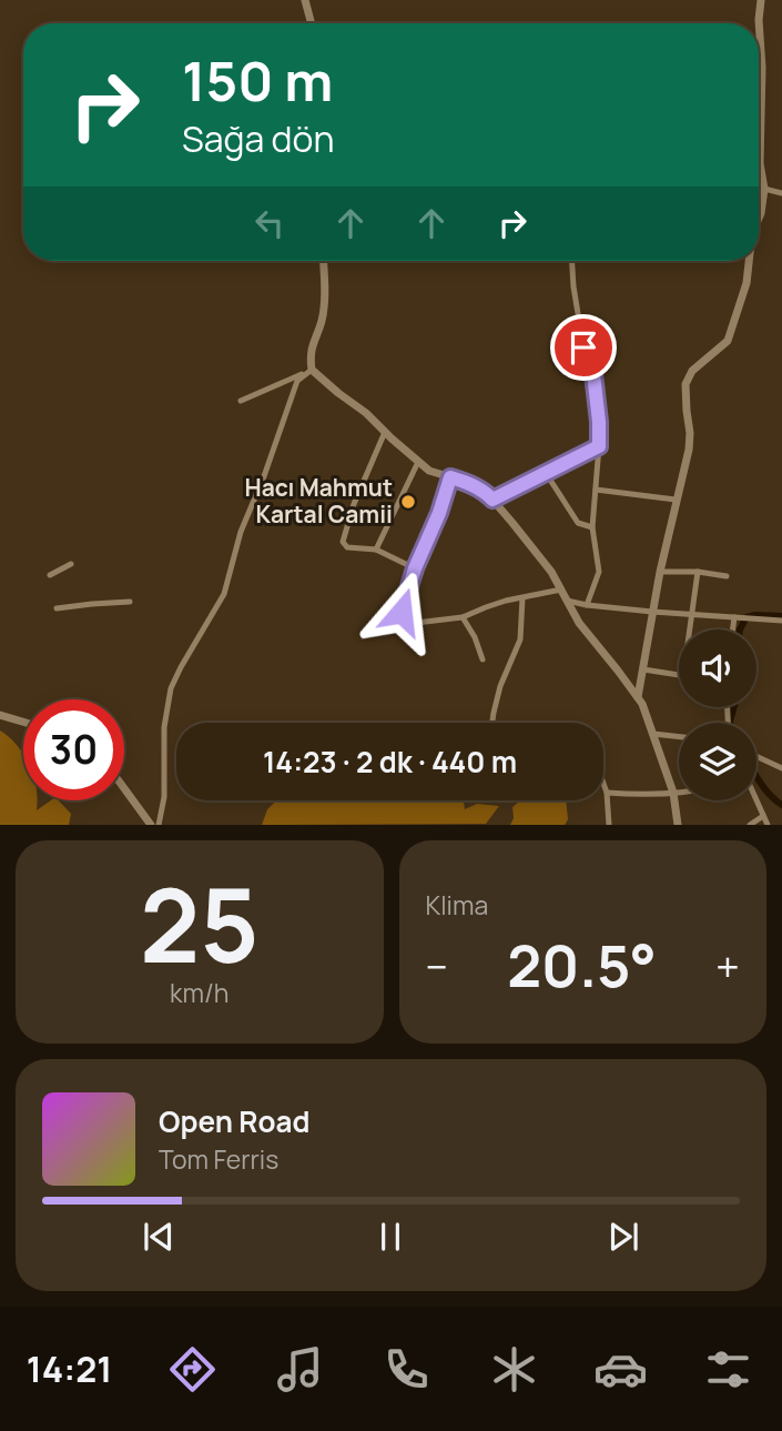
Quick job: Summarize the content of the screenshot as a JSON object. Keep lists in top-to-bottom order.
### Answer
{
  "places": ["Hacı Mahmut Kartal Camii"],
  "page": {
    "turn": ["150 m", "Sağa dön"],
    "limit": "30",
    "trip": "14:23 · 2 dk · 440 m",
    "tile": [
      ["25", "km/h"],
      "Klima"
    ],
    "heat": ["−", "20.5°", "+"],
    "song": ["Open Road", "Tom Ferris"],
    "tabs": "14:21"
  }
}
